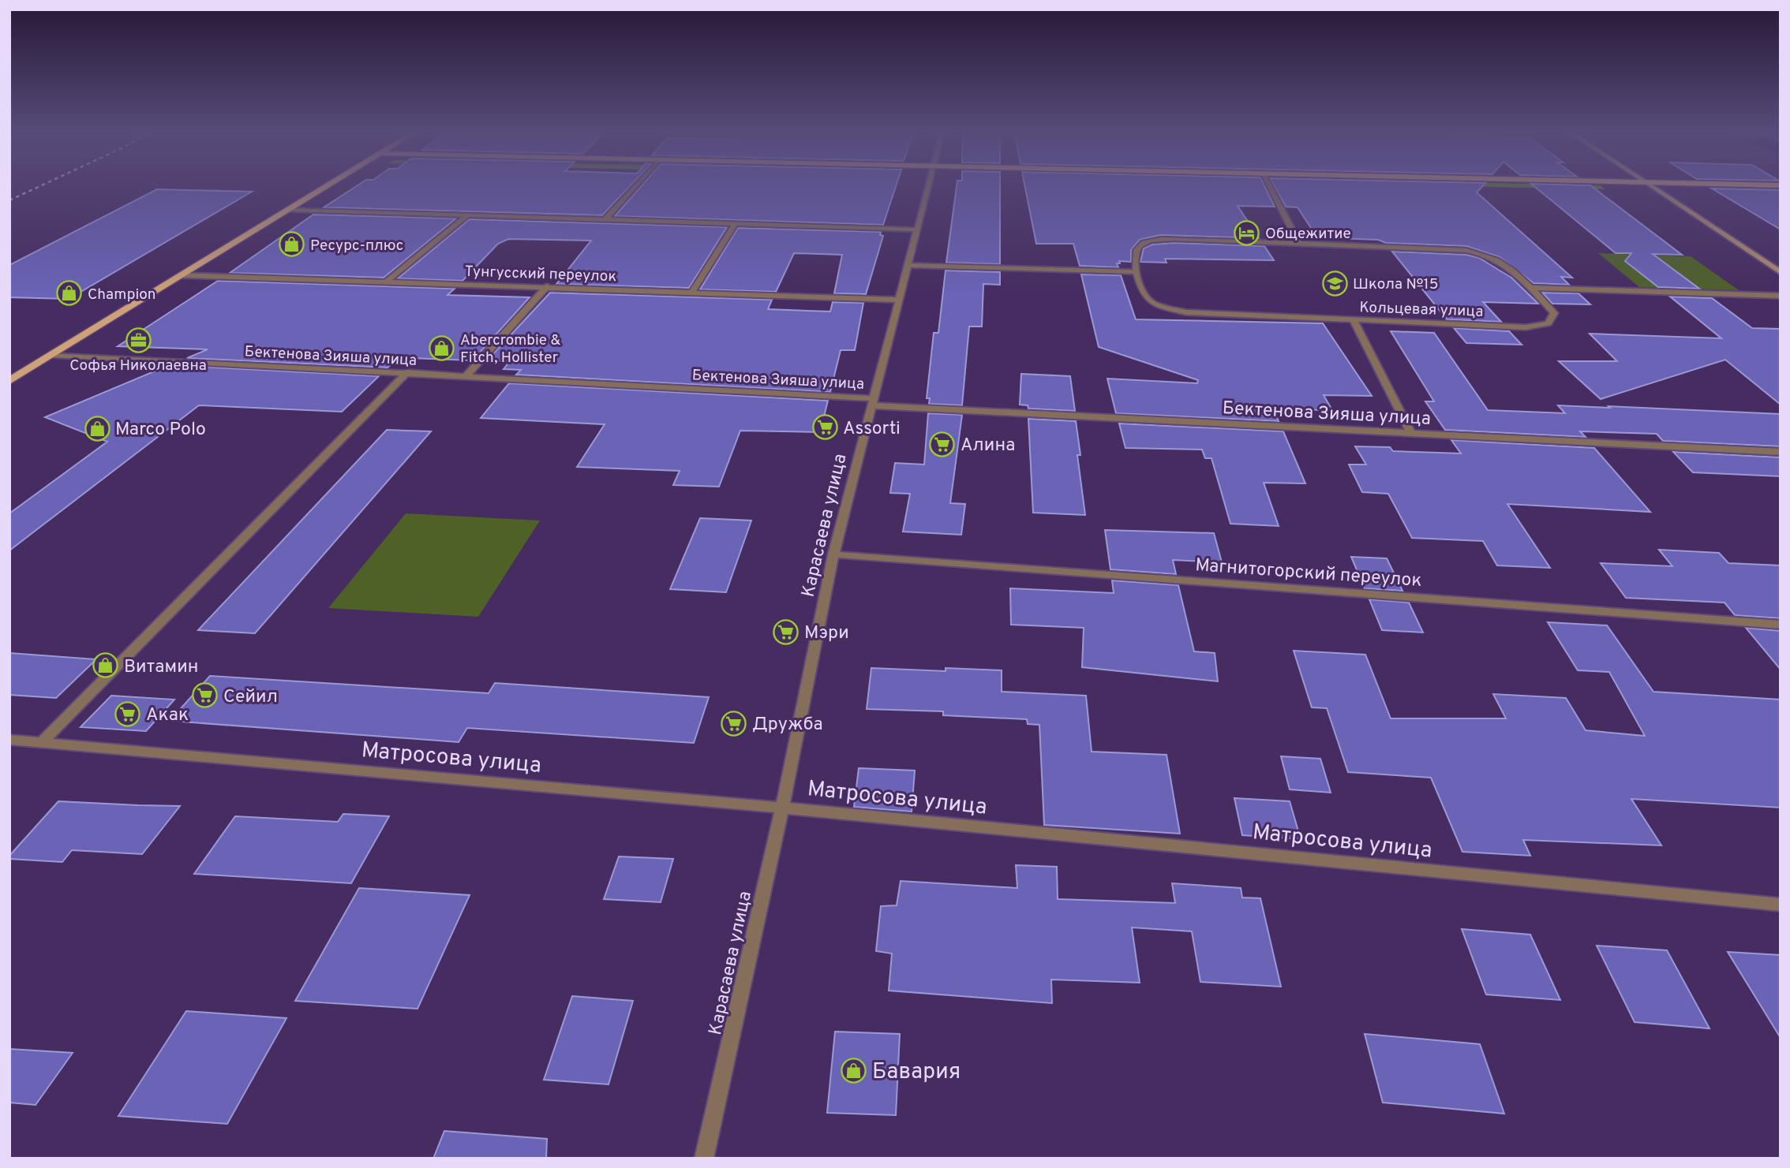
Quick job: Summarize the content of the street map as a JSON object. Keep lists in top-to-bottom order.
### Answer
{
  "streets": {
    "street": [
      "Тунгусский переулок",
      "Кольцевая улица",
      "Бектенова Зияша улица",
      "Карасаева улица",
      "Магнитогорский переулок",
      "Матросова улица"
    ]
  },
  "crossings": [
    ["Тунгусский переулок", "Карасаева улица"],
    ["Бектенова Зияша улица", "Карасаева улица"],
    ["Карасаева улица", "Магнитогорский переулок"],
    ["Карасаева улица", "Матросова улица"]
  ],
  "places": {
    "hotel": ["Общежитие"],
    "shop": [
      "Ресурс-плюс",
      "Champion",
      "Abercrombie & Fitch, Hollister",
      "Marco Polo",
      "Витамин",
      "Бавария"
    ],
    "school or university": ["Школа №15"],
    "office": ["Софья Николаевна"],
    "supermarket": [
      "Assorti",
      "Алина",
      "Мэри",
      "Сейил",
      "Акак",
      "Дружба"
    ]
  }
}
